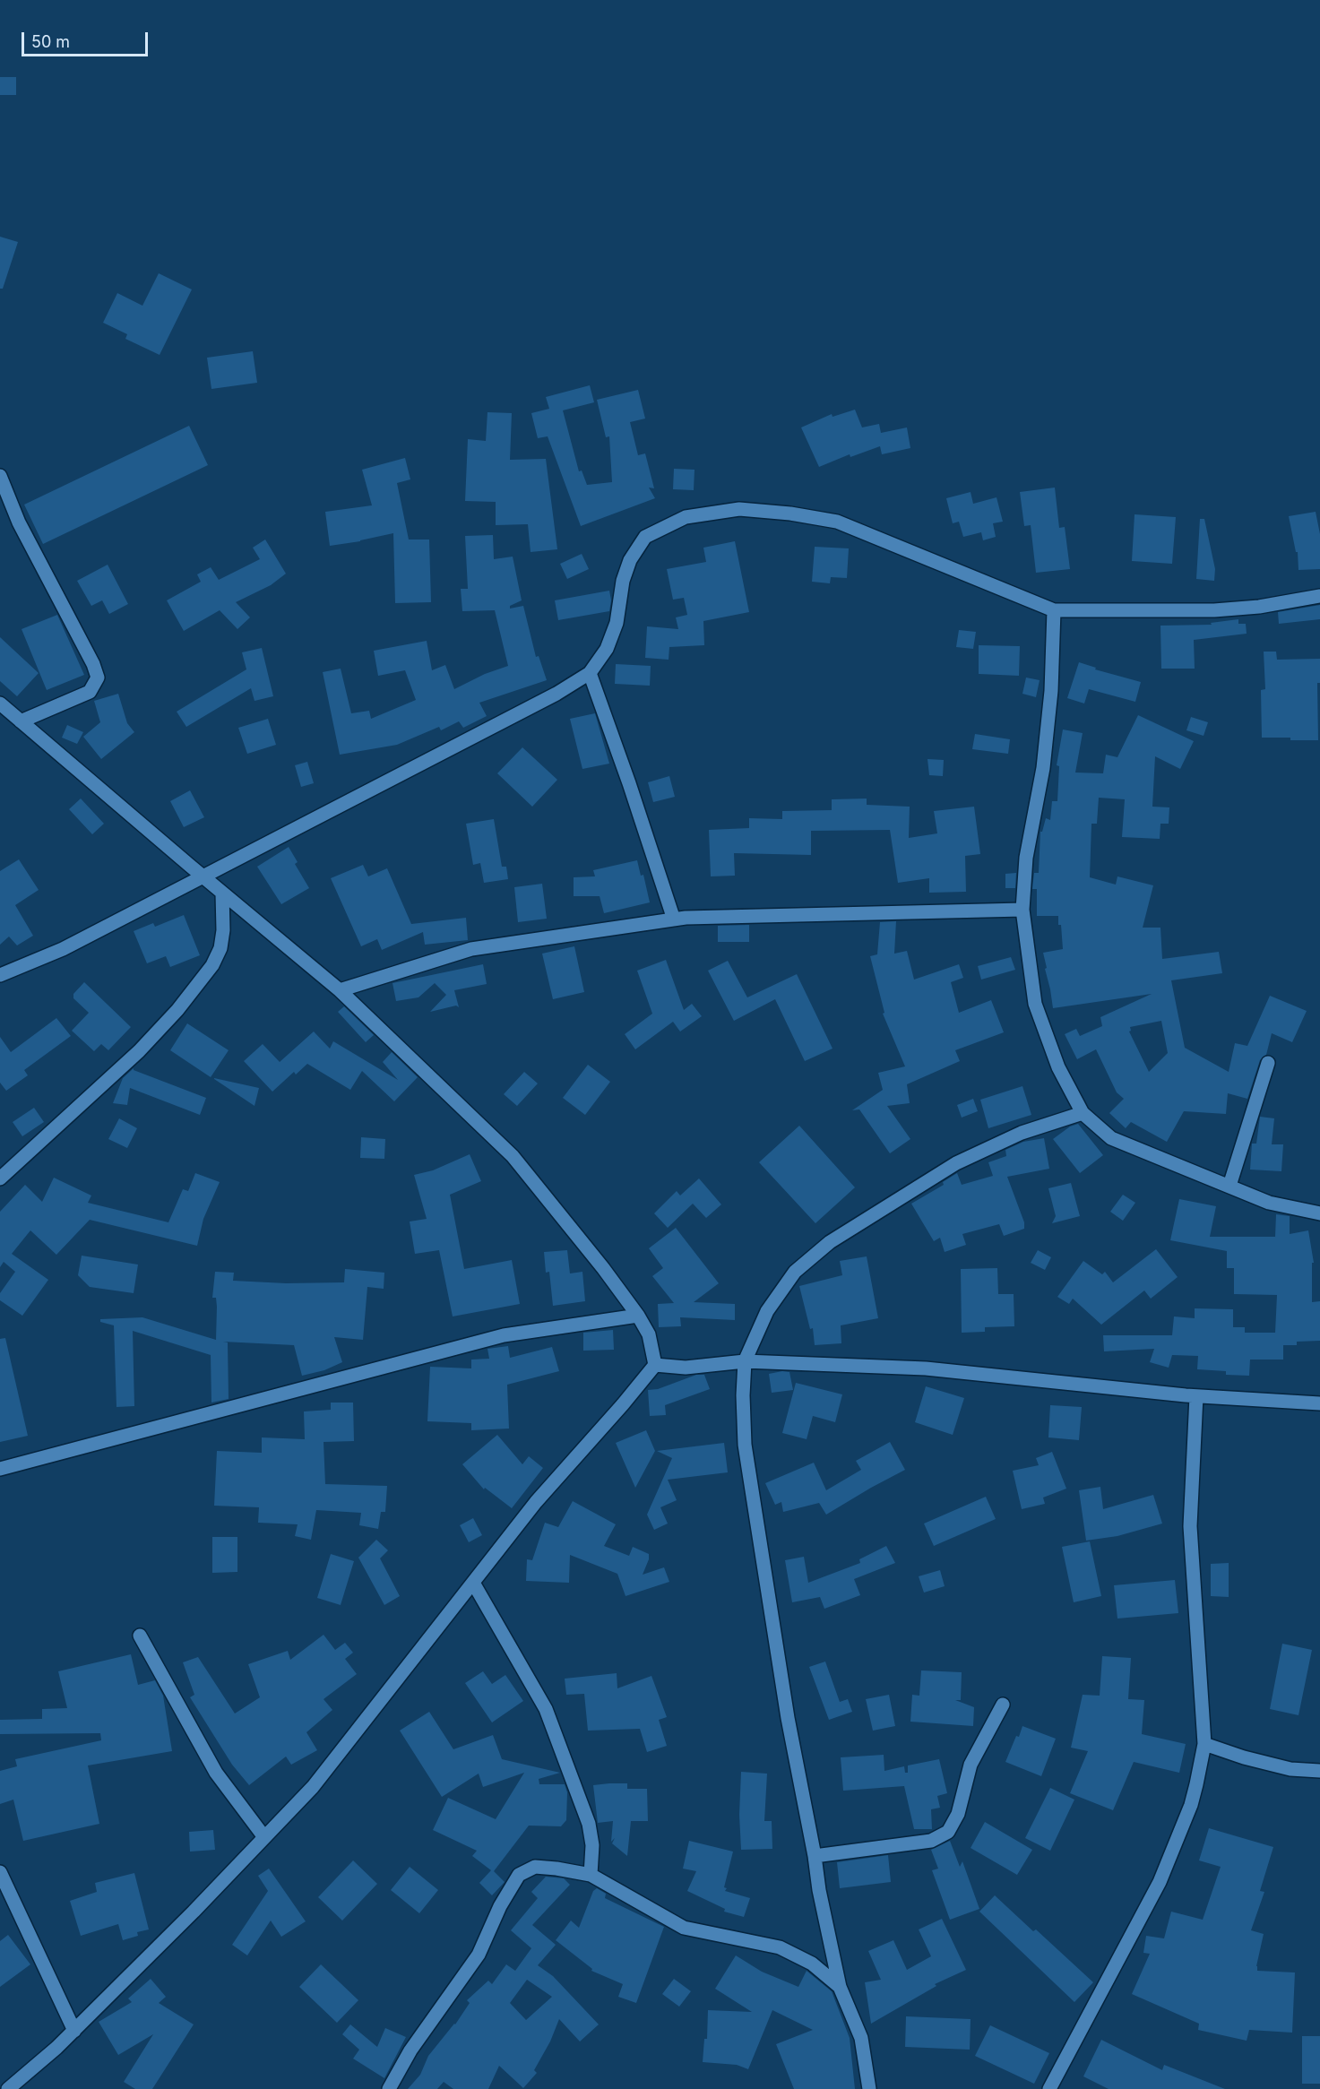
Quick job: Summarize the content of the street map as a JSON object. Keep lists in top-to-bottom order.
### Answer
{
  "scale_bar": "50 m"
}
